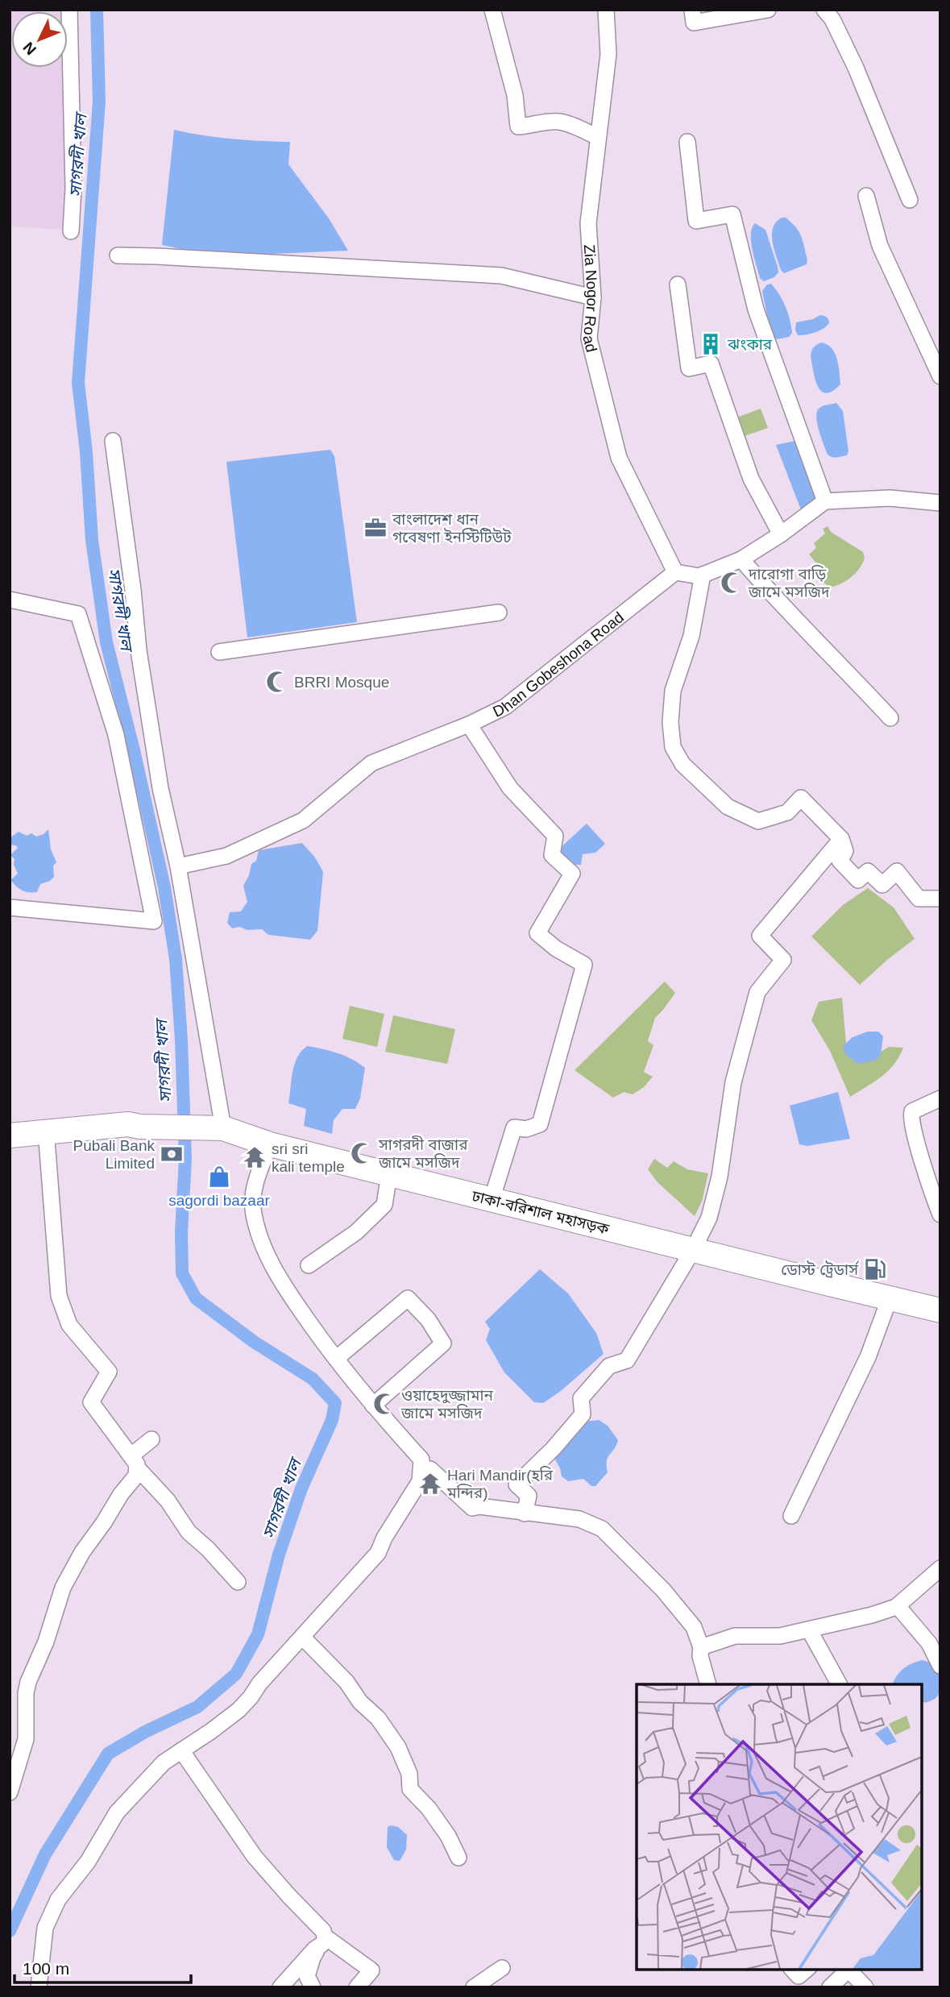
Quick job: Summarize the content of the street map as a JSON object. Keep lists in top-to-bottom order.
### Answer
{
  "streets": {
    "highway": ["ঢাকা-বরিশাল মহাসড়ক"],
    "street": ["Zia Nogor Road", "Dhan Gobeshona Road"]
  },
  "crossings": [
    ["Zia Nogor Road", "Dhan Gobeshona Road"]
  ],
  "water": ["সাগরদী খাল"],
  "places": {
    "building": ["ঝংকার"],
    "office": ["বাংলাদেশ ধান গবেষণা ইনস্টিটিউট"],
    "mosque": [
      "দারোগা বাড়ি জামে মসজিদ",
      "BRRI Mosque",
      "সাগরদী বাজার জামে মসজিদ",
      "ওয়াহেদুজ্জামান জামে মসজিদ"
    ],
    "bank": ["Pubali Bank Limited"],
    "temple": ["sri sri kali temple", "Hari Mandir(হরি মন্দির)"],
    "shop": ["sagordi bazaar"],
    "fuel station": ["ডোস্ট ট্রেডার্স"]
  },
  "scale_bar": "100 m",
  "north": "bottom left"
}
